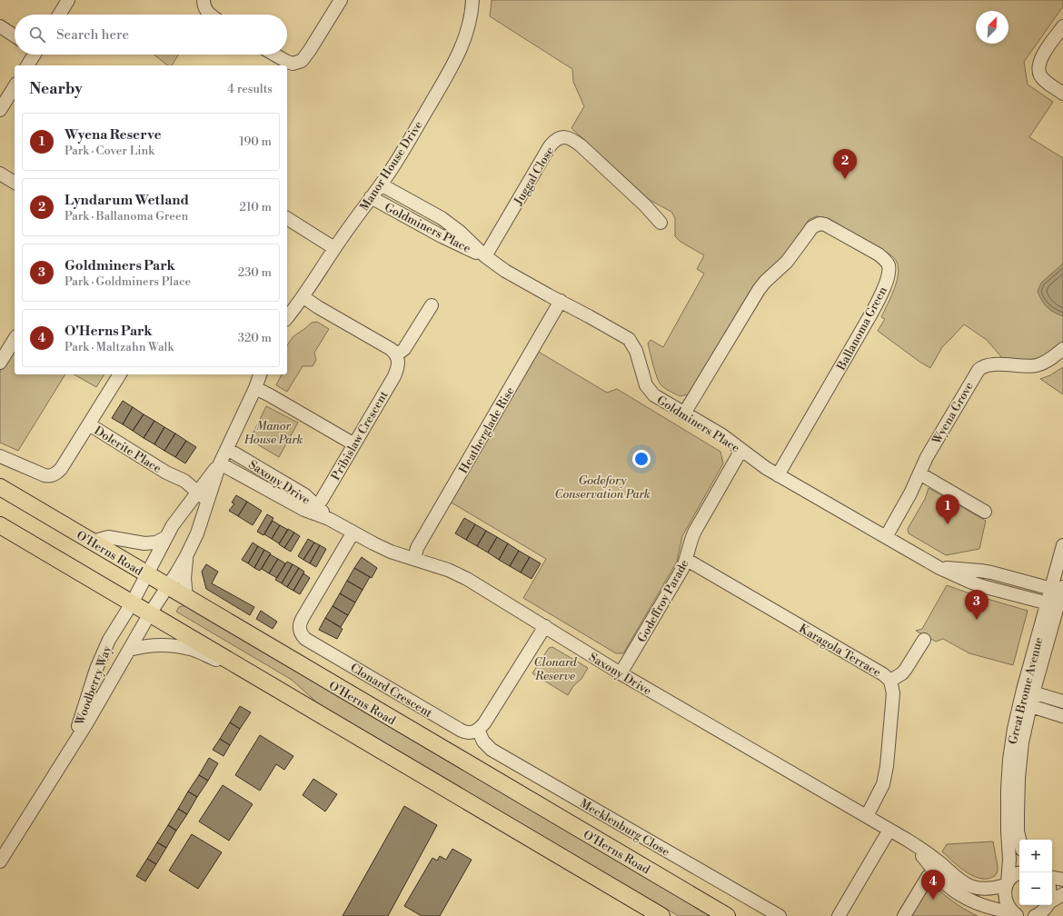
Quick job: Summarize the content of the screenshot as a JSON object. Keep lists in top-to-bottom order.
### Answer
{
  "streets": {
    "main road": ["O'Herns Road"],
    "street": [
      "Manor House Drive",
      "Juggal Close",
      "Goldminers Place",
      "Ballanoma Green",
      "Wyena Grove",
      "Heatherglade Rise",
      "Pribislaw Crescent",
      "Dolerite Place",
      "Saxony Drive",
      "Godeffroy Parade",
      "Karagola Terrace",
      "Woodberry Way",
      "Clonard Crescent",
      "Great Brome Avenue",
      "Mecklenburg Close"
    ]
  },
  "crossings": [
    ["Manor House Drive", "Goldminers Place"],
    ["Juggal Close", "Goldminers Place"],
    ["Goldminers Place", "Ballanoma Green"],
    ["Goldminers Place", "Wyena Grove"],
    ["Goldminers Place", "Heatherglade Rise"],
    ["Goldminers Place", "Godeffroy Parade"],
    ["Goldminers Place", "Great Brome Avenue"],
    ["Heatherglade Rise", "Saxony Drive"],
    ["Pribislaw Crescent", "Saxony Drive"],
    ["Saxony Drive", "Godeffroy Parade"],
    ["Saxony Drive", "Karagola Terrace"],
    ["Saxony Drive", "Clonard Crescent"],
    ["Saxony Drive", "Great Brome Avenue"],
    ["Godeffroy Parade", "Karagola Terrace"],
    ["Clonard Crescent", "Mecklenburg Close"]
  ],
  "parks": ["Manor House Park", "Godefory Conservation Park", "Clonard Reserve"],
  "north": "top right",
  "page": {
    "search": "Search here",
    "heading": ["Nearby", "4 results"],
    "list": [
      {
        "mark": "1",
        "name": "Wyena Reserve",
        "note": "Park · Cover Link",
        "value": "190 m"
      },
      {
        "mark": "2",
        "name": "Lyndarum Wetland",
        "note": "Park · Ballanoma Green",
        "value": "210 m"
      },
      {
        "mark": "3",
        "name": "Goldminers Park",
        "note": "Park · Goldminers Place",
        "value": "230 m"
      },
      {
        "mark": "4",
        "name": "O'Herns Park",
        "note": "Park · Maltzahn Walk",
        "value": "320 m"
      }
    ],
    "pins": [
      "2",
      "1",
      "3",
      "4"
    ],
    "map_buttons": ["+", "−"]
  }
}
